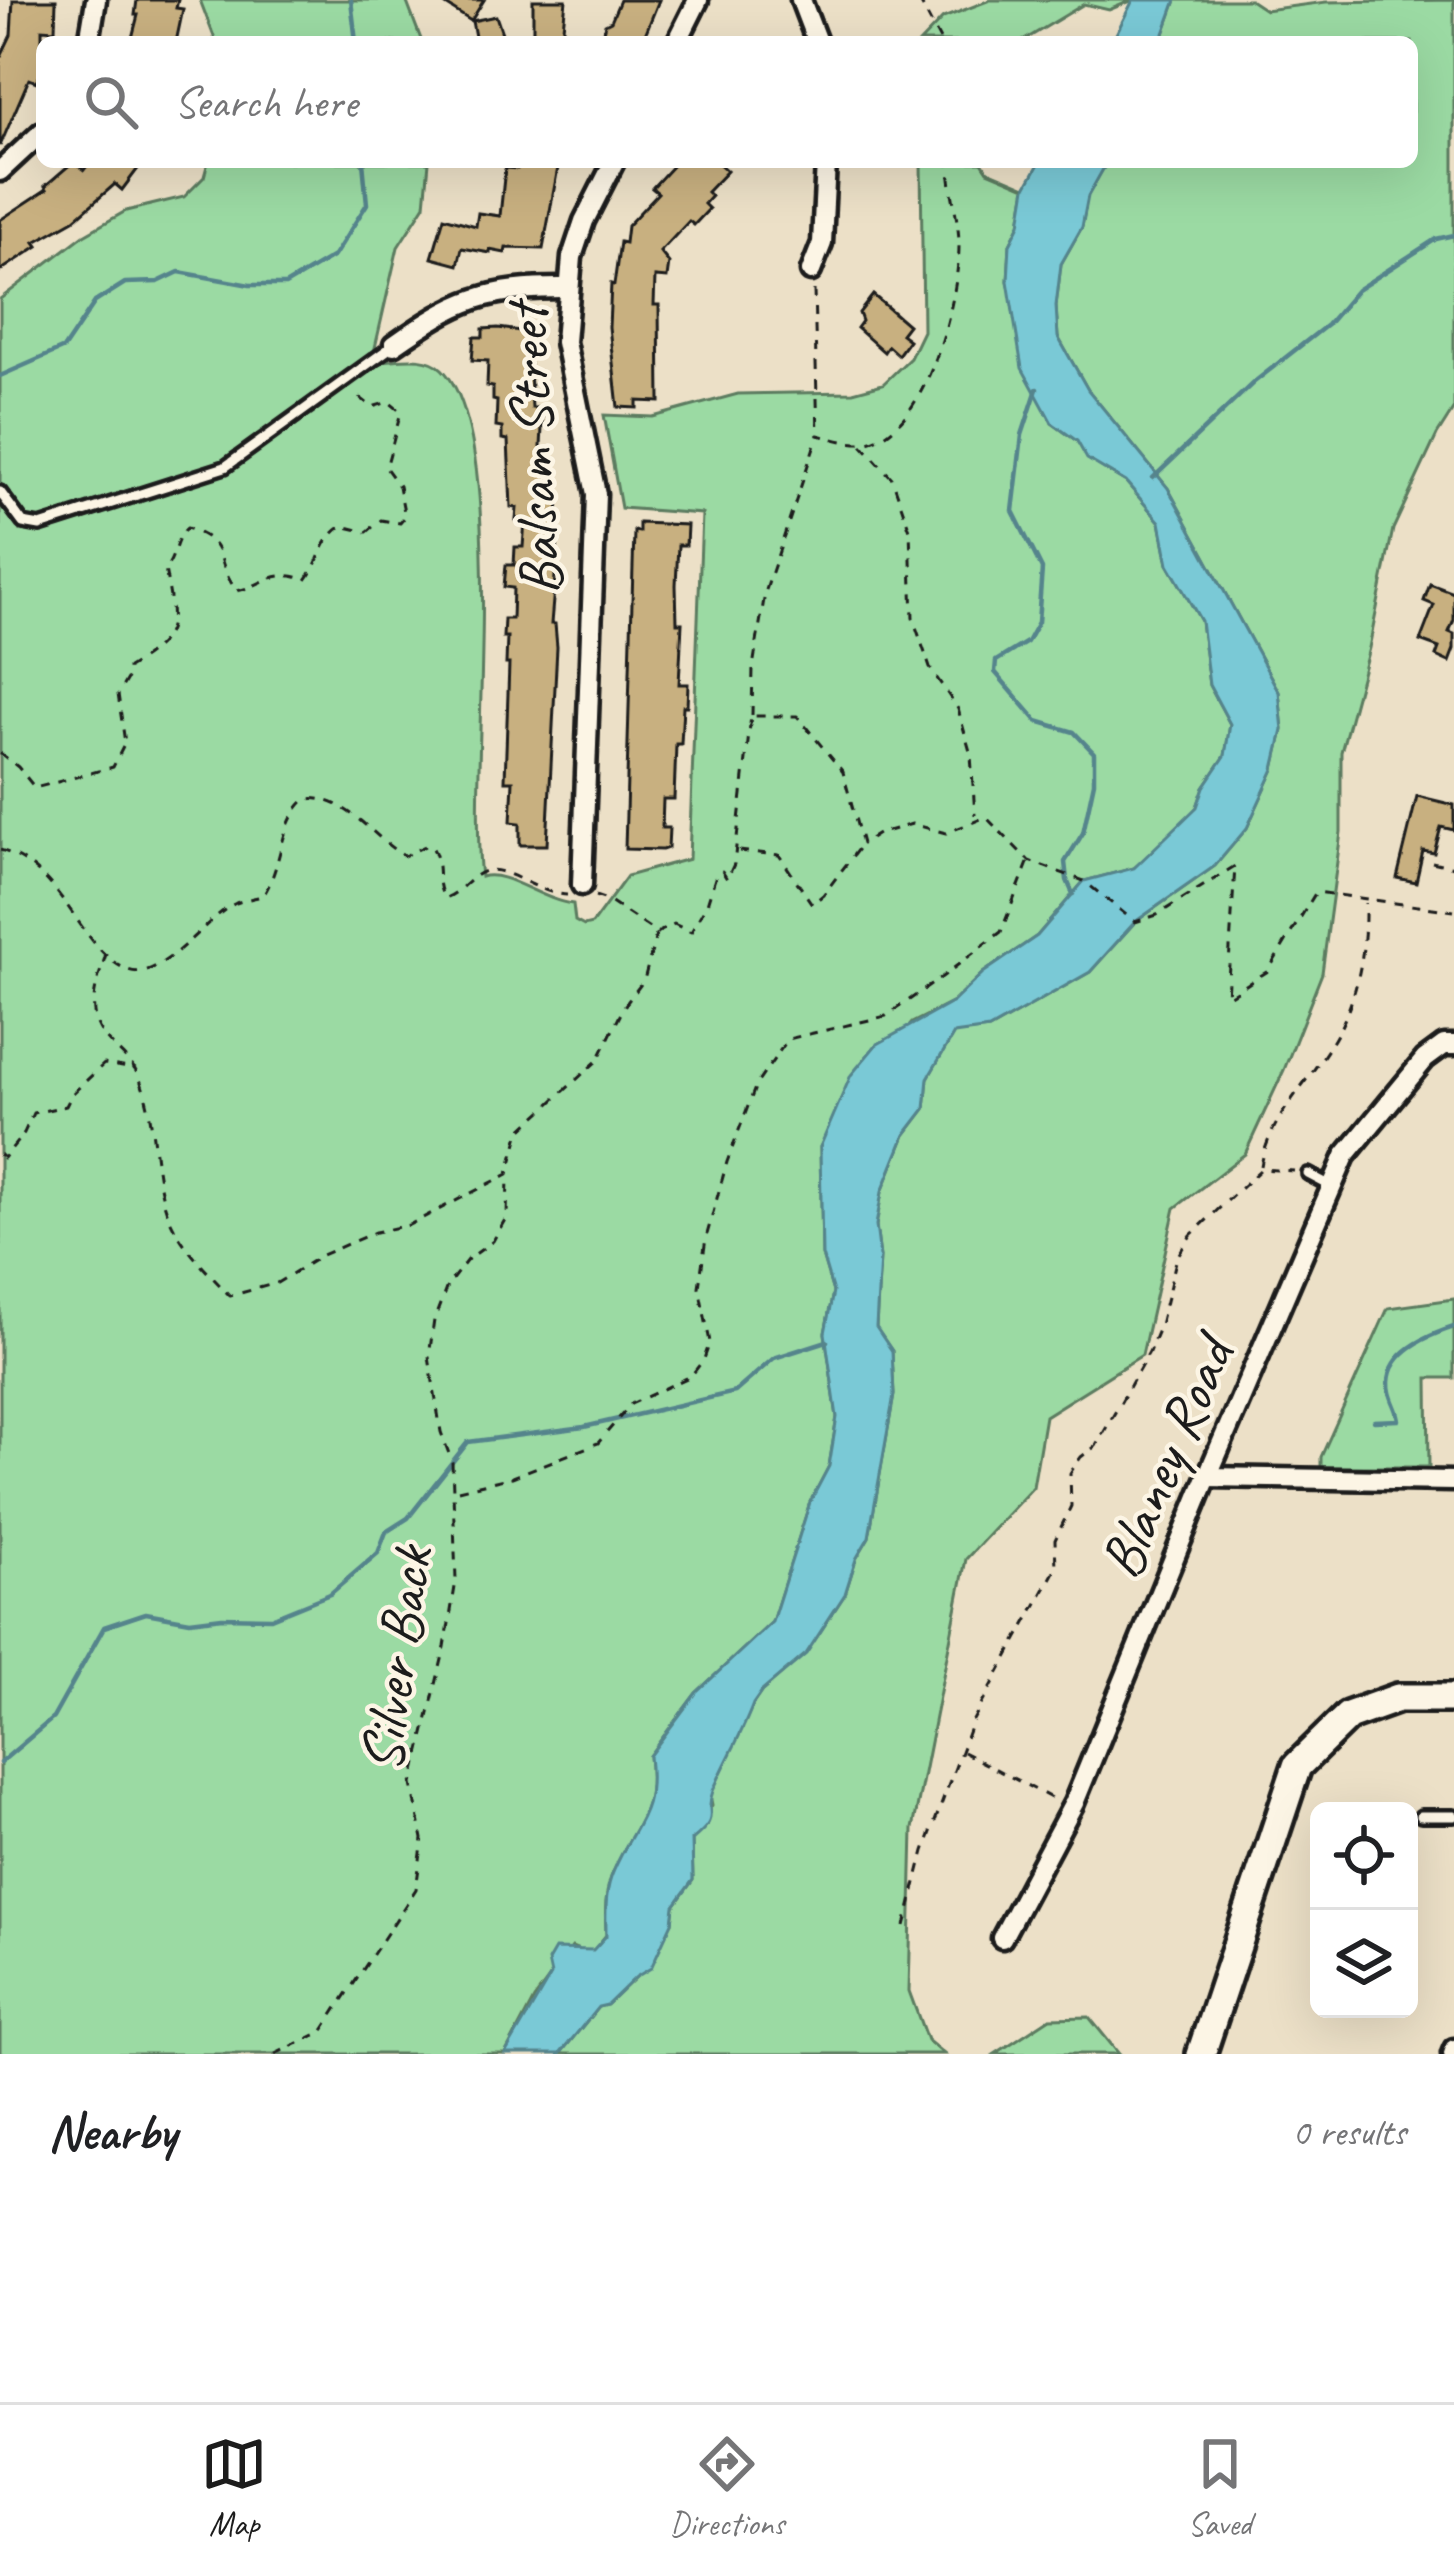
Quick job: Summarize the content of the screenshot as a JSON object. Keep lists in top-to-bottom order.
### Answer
{
  "streets": {
    "street": ["Balsam Street", "Blaney Road"],
    "path": ["Silver Back"]
  },
  "page": {
    "search": "Search here",
    "heading": ["Nearby", "0 results"],
    "nav": ["Map", "Directions", "Saved"]
  }
}
